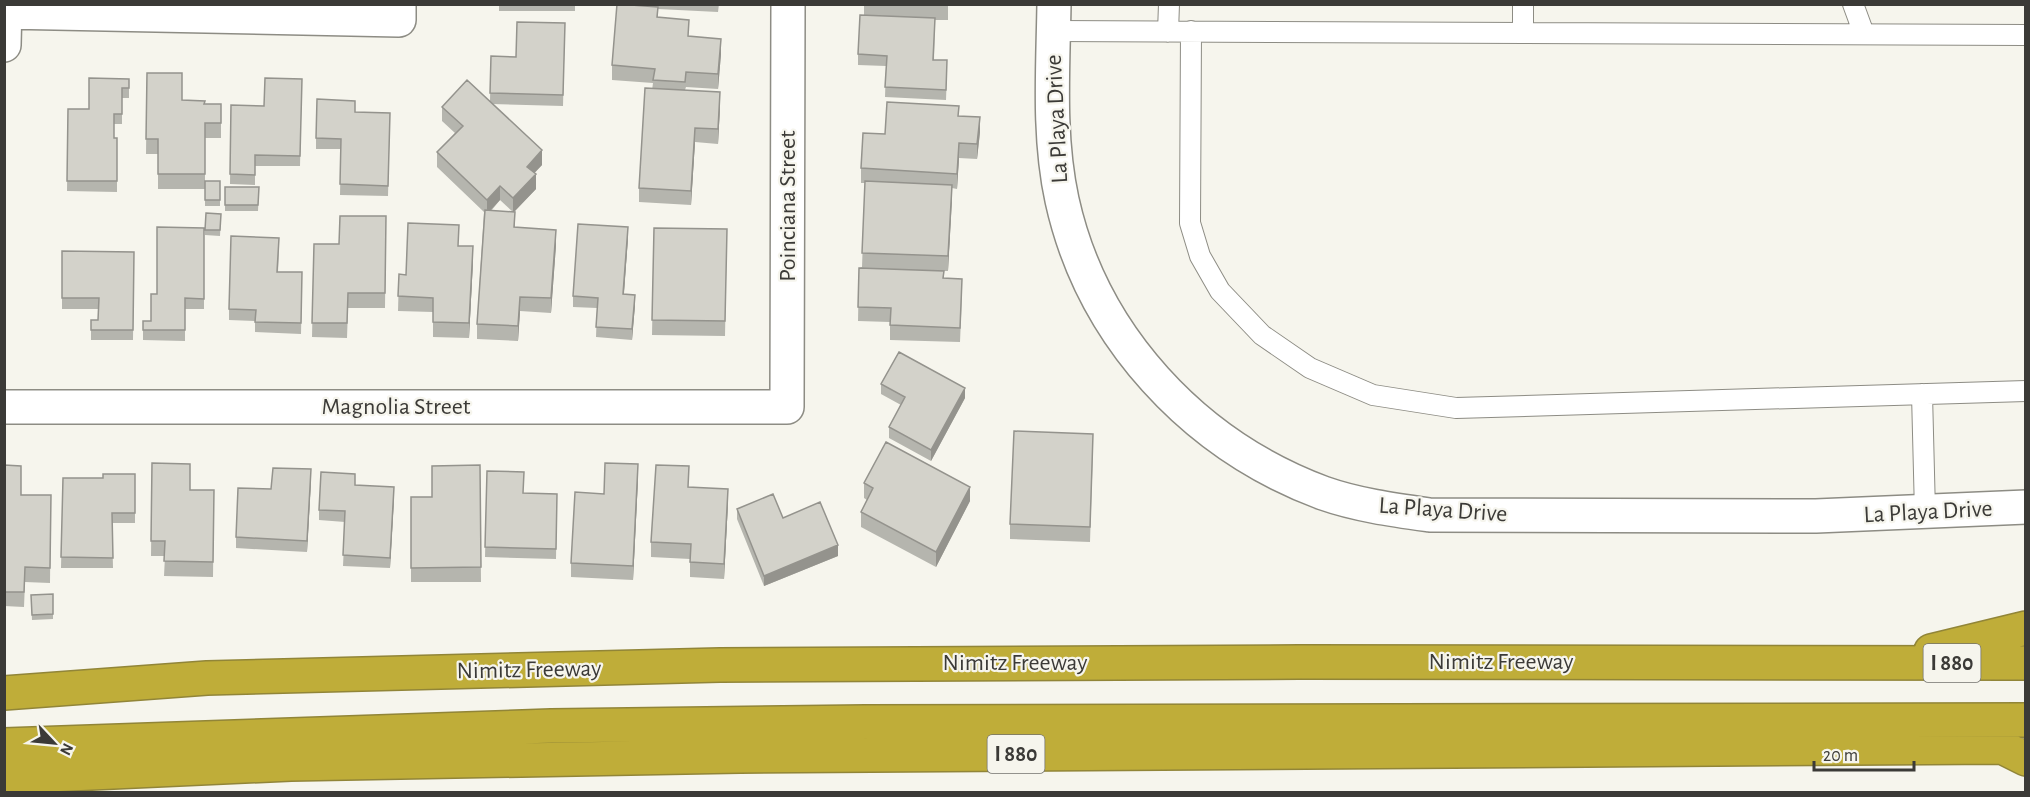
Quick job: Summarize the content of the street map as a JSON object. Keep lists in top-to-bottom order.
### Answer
{
  "streets": {
    "highway": ["Nimitz Freeway", "I 880"],
    "street": ["La Playa Drive", "Poinciana Street", "Magnolia Street"]
  },
  "crossings": [
    ["Poinciana Street", "Magnolia Street"]
  ],
  "scale_bar": "20 m",
  "north": "bottom right"
}
